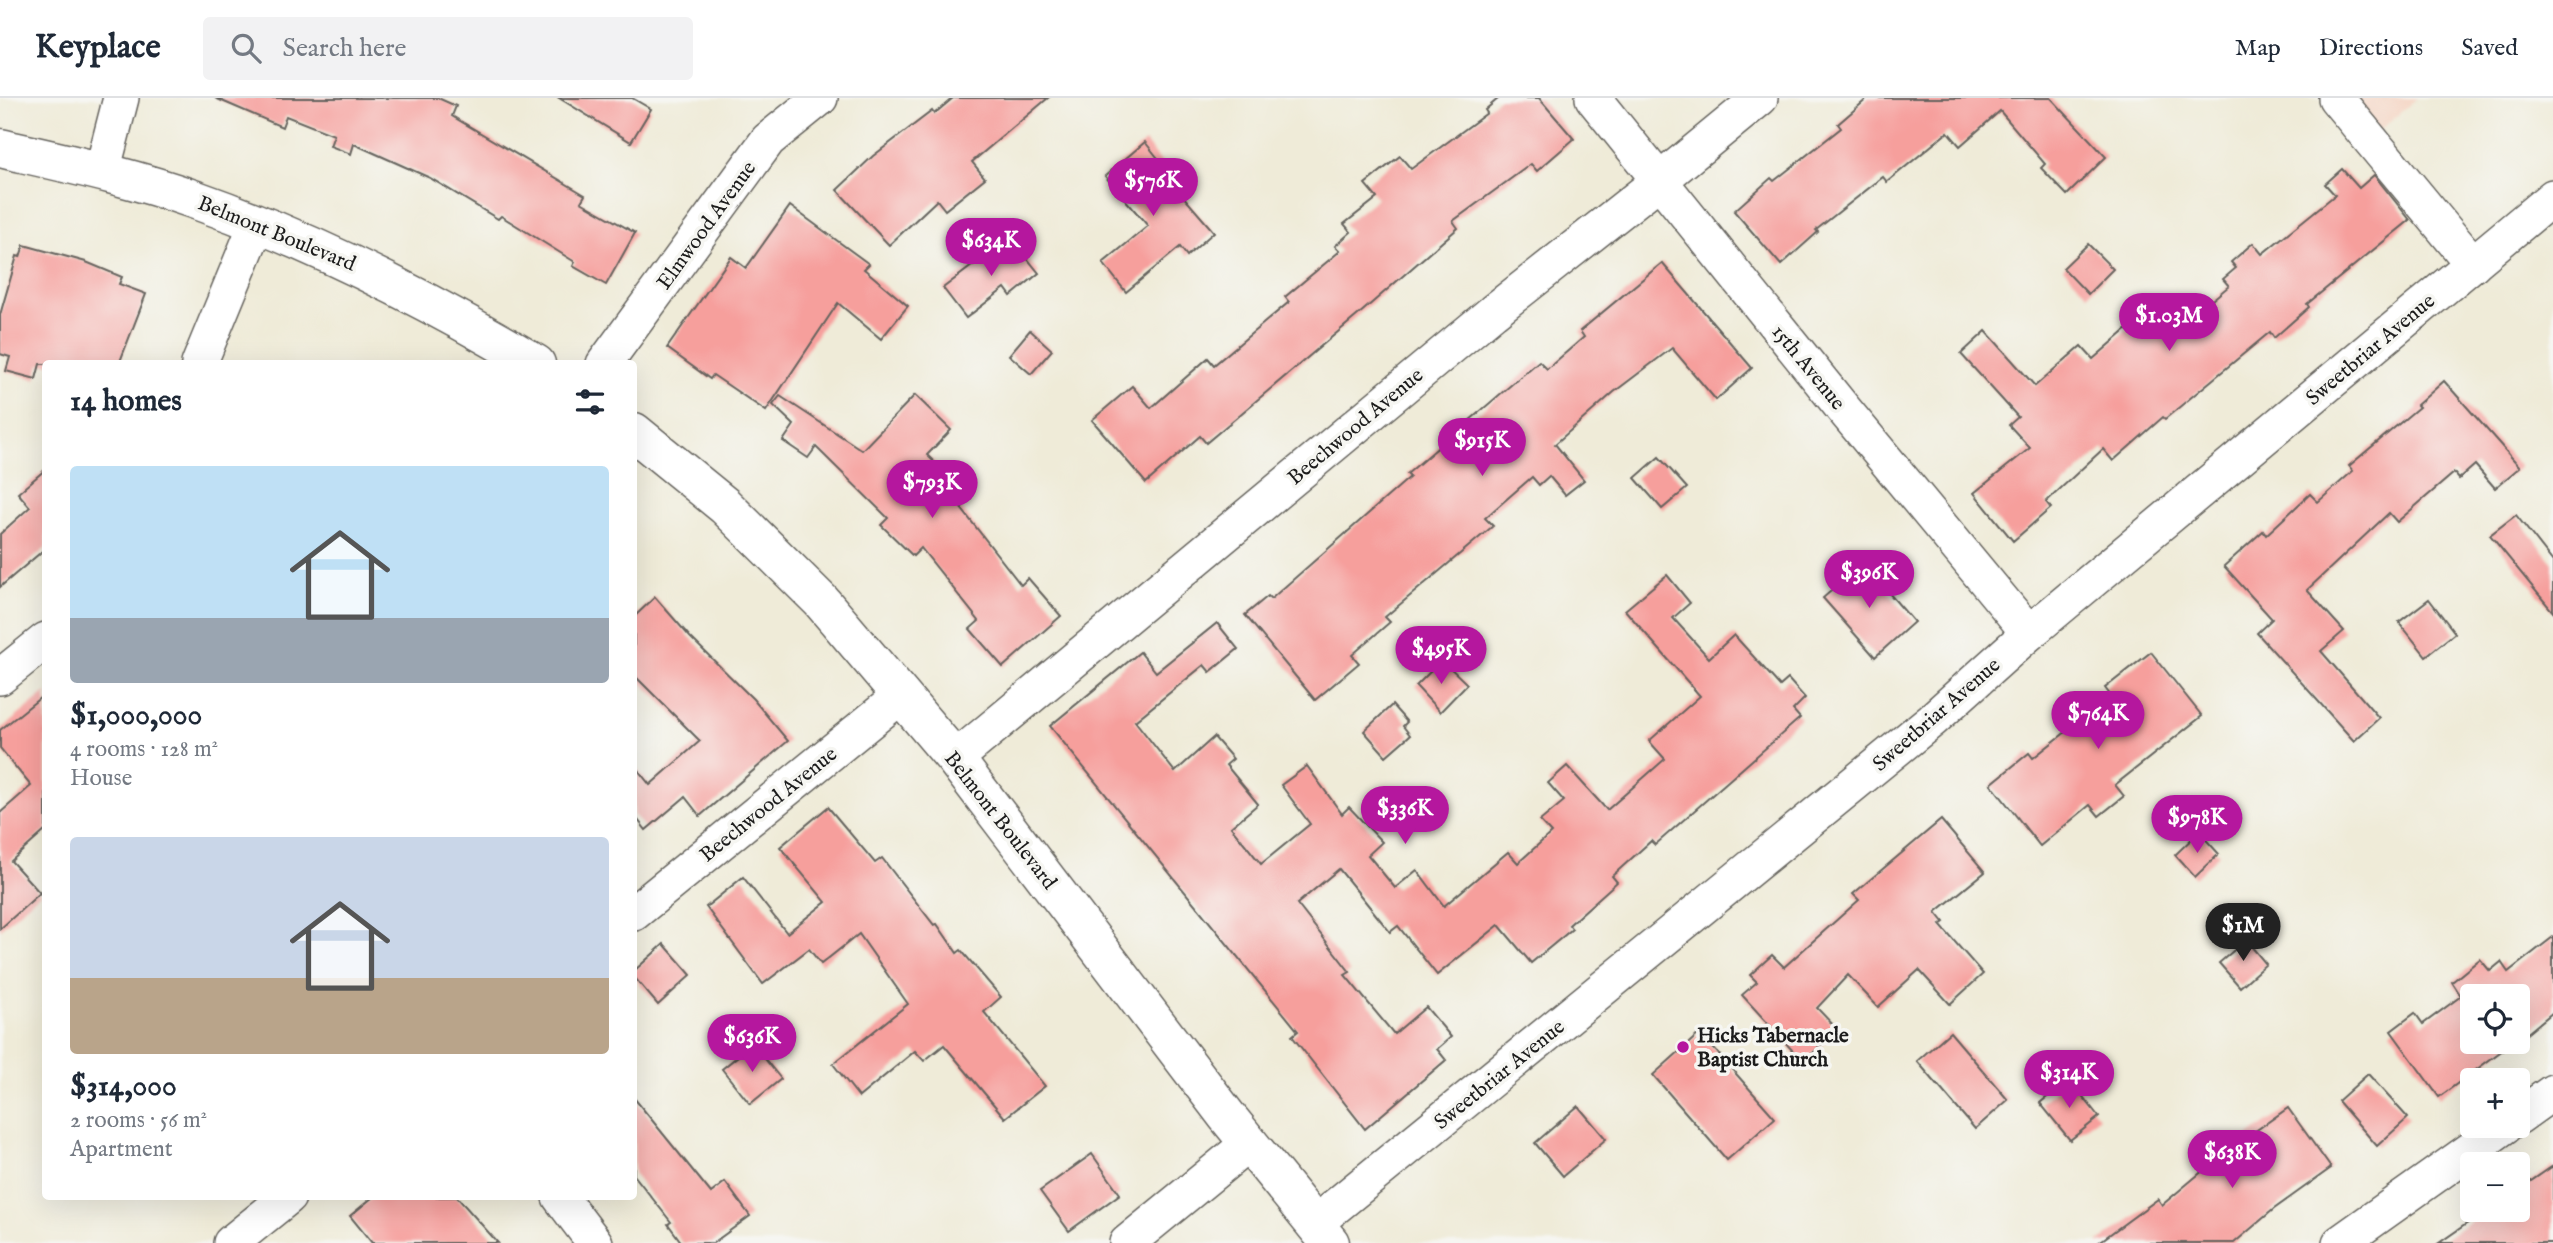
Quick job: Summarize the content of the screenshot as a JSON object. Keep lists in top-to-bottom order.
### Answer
{
  "streets": {
    "street": [
      "Elmwood Avenue",
      "Belmont Boulevard",
      "Sweetbriar Avenue",
      "15th Avenue",
      "Beechwood Avenue"
    ]
  },
  "crossings": [
    ["Belmont Boulevard", "Sweetbriar Avenue"],
    ["Belmont Boulevard", "Beechwood Avenue"],
    ["Sweetbriar Avenue", "15th Avenue"],
    ["15th Avenue", "Beechwood Avenue"]
  ],
  "places": ["Hicks Tabernacle Baptist Church"],
  "page": {
    "header": "Keyplace",
    "search": "Search here",
    "nav": ["Map", "Directions", "Saved"],
    "price": [
      "$576K",
      "$634K",
      "$1.03M",
      "$915K",
      "$793K",
      "$396K",
      "$495K",
      "$764K",
      "$336K",
      "$978K",
      "$1M",
      "$636K",
      "$314K",
      "$638K"
    ],
    "heading": "14 homes",
    "list": [
      {
        "name": "$1,000,000",
        "note": "4 rooms · 128 m² · House"
      },
      {
        "name": "$314,000",
        "note": "2 rooms · 56 m² · Apartment"
      }
    ],
    "map_buttons": ["+", "−"]
  }
}
